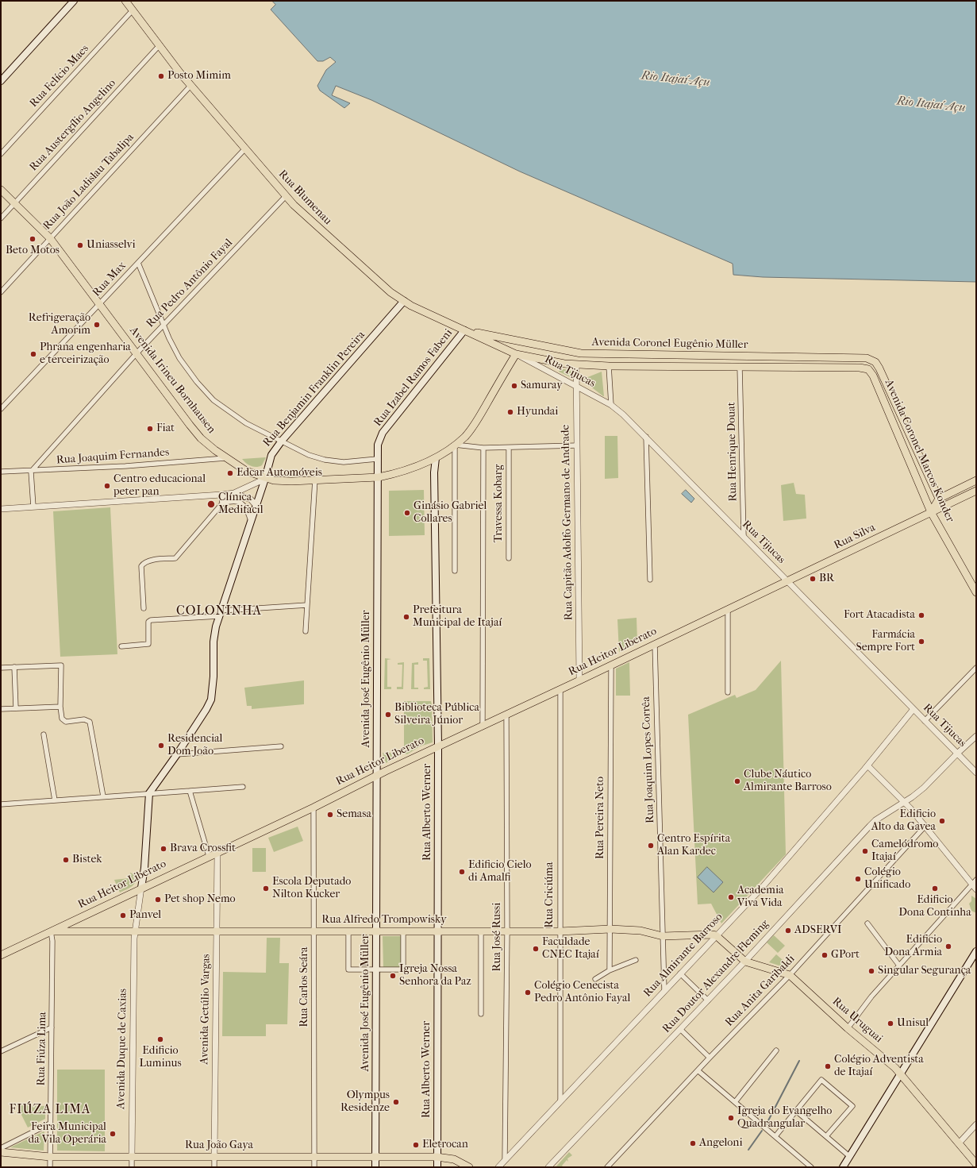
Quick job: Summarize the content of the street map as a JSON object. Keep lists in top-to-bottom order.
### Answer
{
  "streets": {
    "main road": [
      "Rua Blumenau",
      "Avenida Coronel Eugênio Müller",
      "Rua Izabel Ramos Fabeni",
      "Avenida Irineu Bornhausen",
      "Rua Benjamin Franklin Pereira",
      "Avenida Coronel Marcos Konder",
      "Rua Silva",
      "Rua Heitor Liberato",
      "Avenida José Eugênio Müller",
      "Rua Alberto Werner",
      "Rua Alfredo Trompowisky",
      "Rua Uruguai",
      "Rua João Gaya"
    ],
    "street": [
      "Rua Felício Maes",
      "Rua Austergílio Angelino",
      "Rua João Ladislau Tabalipa",
      "Rua Max",
      "Rua Pedro Antônio Fayal",
      "Rua Tijucas",
      "Rua Henrique Douat",
      "Rua Joaquim Fernandes",
      "Travessa Kobarg",
      "Rua Capitão Adolfo Germano de Andrade",
      "Rua Joaquim Lopes Corrêa",
      "Rua Pereira Neto",
      "Rua Criciúma",
      "Rua José Russi",
      "Rua Almirante Barroso",
      "Rua Doutor Alexandre Fleming",
      "Rua Carlos Seára",
      "Rua Anita Garibaldi",
      "Avenida Getúlio Vargas",
      "Rua Fiúza Lima",
      "Avenida Duque de Caxias"
    ]
  },
  "crossings": [
    ["Rua Felício Maes", "Rua Blumenau"],
    ["Rua Austergílio Angelino", "Rua Blumenau"],
    ["Rua Austergílio Angelino", "Avenida Irineu Bornhausen"],
    ["Rua João Ladislau Tabalipa", "Rua Blumenau"],
    ["Rua João Ladislau Tabalipa", "Avenida Irineu Bornhausen"],
    ["Rua Blumenau", "Rua Max"],
    ["Rua Blumenau", "Rua Pedro Antônio Fayal"],
    ["Rua Blumenau", "Avenida Coronel Eugênio Müller"],
    ["Rua Blumenau", "Rua Tijucas"],
    ["Rua Blumenau", "Rua Izabel Ramos Fabeni"],
    ["Rua Blumenau", "Avenida Irineu Bornhausen"],
    ["Rua Blumenau", "Rua Benjamin Franklin Pereira"],
    ["Rua Max", "Avenida Irineu Bornhausen"],
    ["Rua Pedro Antônio Fayal", "Avenida Irineu Bornhausen"],
    ["Rua Pedro Antônio Fayal", "Rua Joaquim Fernandes"],
    ["Avenida Coronel Eugênio Müller", "Rua Tijucas"],
    ["Avenida Coronel Eugênio Müller", "Rua Izabel Ramos Fabeni"],
    ["Avenida Coronel Eugênio Müller", "Avenida Irineu Bornhausen"],
    ["Avenida Coronel Eugênio Müller", "Avenida Coronel Marcos Konder"],
    ["Avenida Coronel Eugênio Müller", "Rua Henrique Douat"],
    ["Avenida Coronel Eugênio Müller", "Rua Capitão Adolfo Germano de Andrade"],
    ["Rua Tijucas", "Avenida Irineu Bornhausen"],
    ["Rua Tijucas", "Rua Henrique Douat"],
    ["Rua Tijucas", "Rua Capitão Adolfo Germano de Andrade"],
    ["Rua Tijucas", "Rua Silva"],
    ["Rua Tijucas", "Rua Heitor Liberato"],
    ["Rua Tijucas", "Rua Almirante Barroso"],
    ["Rua Tijucas", "Rua Doutor Alexandre Fleming"],
    ["Rua Izabel Ramos Fabeni", "Avenida Irineu Bornhausen"],
    ["Rua Izabel Ramos Fabeni", "Avenida José Eugênio Müller"],
    ["Avenida Irineu Bornhausen", "Rua Benjamin Franklin Pereira"],
    ["Avenida Irineu Bornhausen", "Rua Joaquim Fernandes"],
    ["Avenida Irineu Bornhausen", "Avenida José Eugênio Müller"],
    ["Avenida Irineu Bornhausen", "Rua Alberto Werner"],
    ["Avenida Coronel Marcos Konder", "Rua Silva"],
    ["Rua Capitão Adolfo Germano de Andrade", "Rua Heitor Liberato"],
    ["Rua Silva", "Rua Heitor Liberato"],
    ["Rua Heitor Liberato", "Avenida José Eugênio Müller"],
    ["Rua Heitor Liberato", "Rua Joaquim Lopes Corrêa"],
    ["Rua Heitor Liberato", "Rua Alberto Werner"],
    ["Rua Heitor Liberato", "Rua Pereira Neto"],
    ["Rua Heitor Liberato", "Rua Criciúma"],
    ["Rua Heitor Liberato", "Rua Alfredo Trompowisky"],
    ["Rua Heitor Liberato", "Rua José Russi"],
    ["Rua Heitor Liberato", "Rua Carlos Seára"],
    ["Rua Heitor Liberato", "Avenida Getúlio Vargas"],
    ["Rua Heitor Liberato", "Rua Fiúza Lima"],
    ["Avenida José Eugênio Müller", "Rua Alfredo Trompowisky"],
    ["Avenida José Eugênio Müller", "Rua João Gaya"],
    ["Rua Joaquim Lopes Corrêa", "Rua Alfredo Trompowisky"],
    ["Rua Joaquim Lopes Corrêa", "Rua Almirante Barroso"],
    ["Rua Alberto Werner", "Rua Alfredo Trompowisky"],
    ["Rua Alberto Werner", "Rua João Gaya"],
    ["Rua Pereira Neto", "Rua Alfredo Trompowisky"],
    ["Rua Criciúma", "Rua Alfredo Trompowisky"],
    ["Rua Criciúma", "Rua Almirante Barroso"],
    ["Rua Alfredo Trompowisky", "Rua José Russi"],
    ["Rua Alfredo Trompowisky", "Rua Almirante Barroso"],
    ["Rua Alfredo Trompowisky", "Rua Carlos Seára"],
    ["Rua Alfredo Trompowisky", "Avenida Getúlio Vargas"],
    ["Rua Alfredo Trompowisky", "Rua Uruguai"],
    ["Rua Alfredo Trompowisky", "Rua Fiúza Lima"],
    ["Rua Alfredo Trompowisky", "Avenida Duque de Caxias"],
    ["Rua José Russi", "Rua Almirante Barroso"],
    ["Rua Almirante Barroso", "Rua Uruguai"],
    ["Rua Doutor Alexandre Fleming", "Rua Uruguai"],
    ["Rua Carlos Seára", "Rua João Gaya"],
    ["Rua Anita Garibaldi", "Rua Uruguai"],
    ["Avenida Getúlio Vargas", "Rua João Gaya"],
    ["Rua Fiúza Lima", "Rua João Gaya"],
    ["Avenida Duque de Caxias", "Rua João Gaya"]
  ],
  "districts": ["COLONINHA", "FIÚZA LIMA"],
  "water": ["Rio Itajaí-Açu"],
  "places": [
    "Posto Mimim",
    "Beto Motos",
    "Uniasselvi",
    "Refrigeração Amorim",
    "Phrana engenharia e terceirização",
    "Samuray",
    "Hyundai",
    "Fiat",
    "Edcar Automóveis",
    "Centro educacional peter pan",
    "Clínica Medifacil",
    "Ginásio Gabriel Collares",
    "BR",
    "Fort Atacadista",
    "Prefeitura Municipal de Itajaí",
    "Farmácia Sempre Fort",
    "Biblioteca Pública Silveira Júnior",
    "Residencial Dom João",
    "Clube Náutico Almirante Barroso",
    "Semasa",
    "Edificio Alto da Gavea",
    "Centro Espírita Alan Kardec",
    "Brava Crossfit",
    "Camelódromo Itajaí",
    "Bistek",
    "Edificio Cielo di Amalfi",
    "Colégio Unificado",
    "Escola Deputado Nilton Kucker",
    "Edificio Dona Continha",
    "Academia Viva Vida",
    "Pet shop Nemo",
    "Panvel",
    "ADSERVI",
    "Edificio Dona Armia",
    "Faculdade CNEC Itajaí",
    "GPort",
    "Singular Segurança",
    "Igreja Nossa Senhora da Paz",
    "Colégio Cenecista Pedro Antônio Fayal",
    "Unisul",
    "Edificio Luminus",
    "Colégio Adventista de Itajaí",
    "Olympus Residenze",
    "Igreja do Evangelho Quadrangular",
    "Feira Municipal da Vila Operária",
    "Angeloni",
    "Eletrocan"
  ]
}
